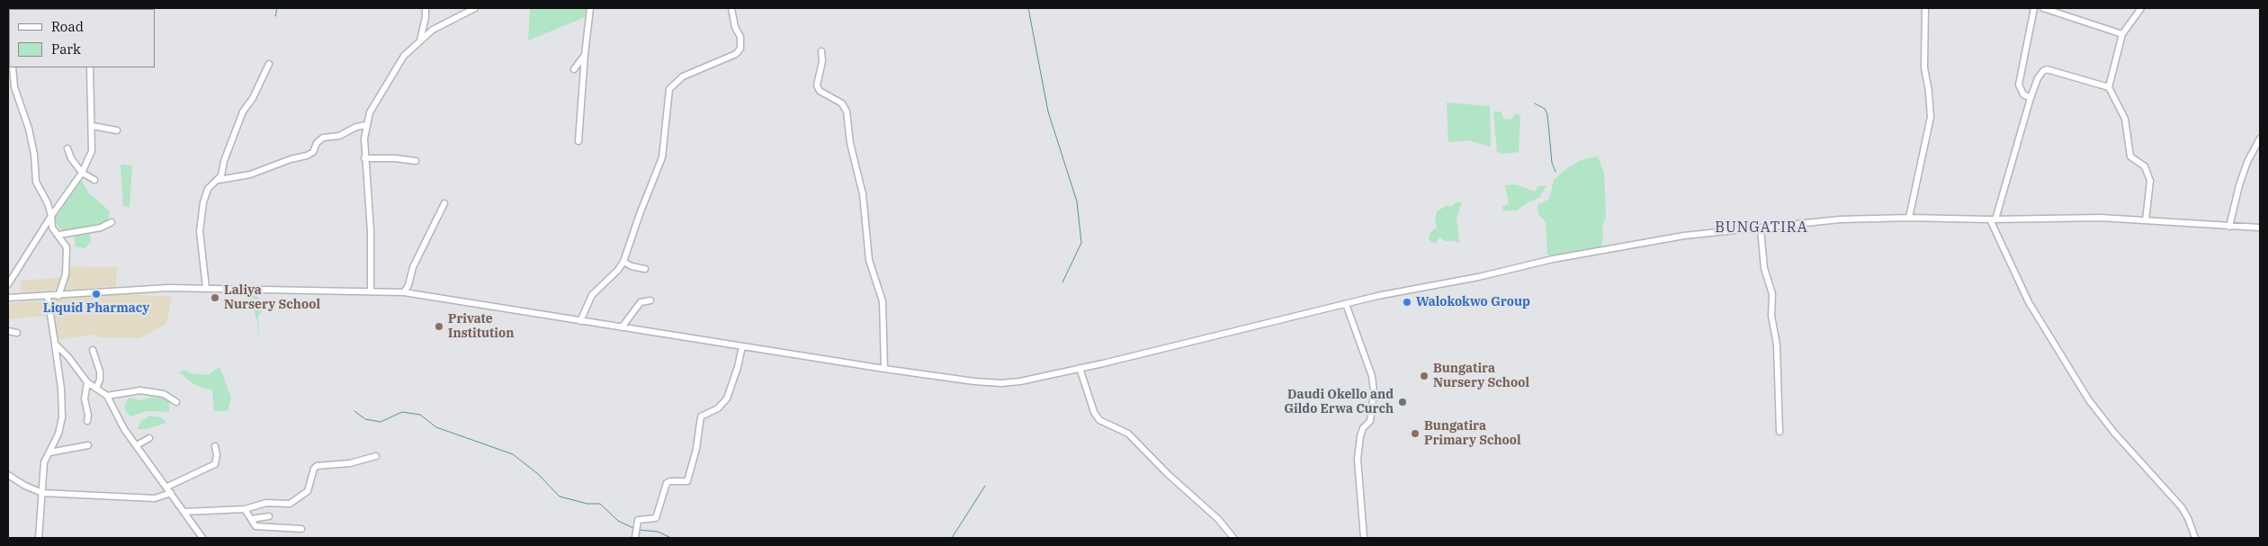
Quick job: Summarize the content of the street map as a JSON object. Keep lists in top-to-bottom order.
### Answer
{
  "districts": ["BUNGATIRA"],
  "places": [
    "Liquid Pharmacy",
    "Laliya Nursery School",
    "Walokokwo Group",
    "Private Institution",
    "Bungatira Nursery School",
    "Daudi Okello and Gildo Erwa Curch",
    "Bungatira Primary School"
  ],
  "legend": ["Road", "Park"]
}
